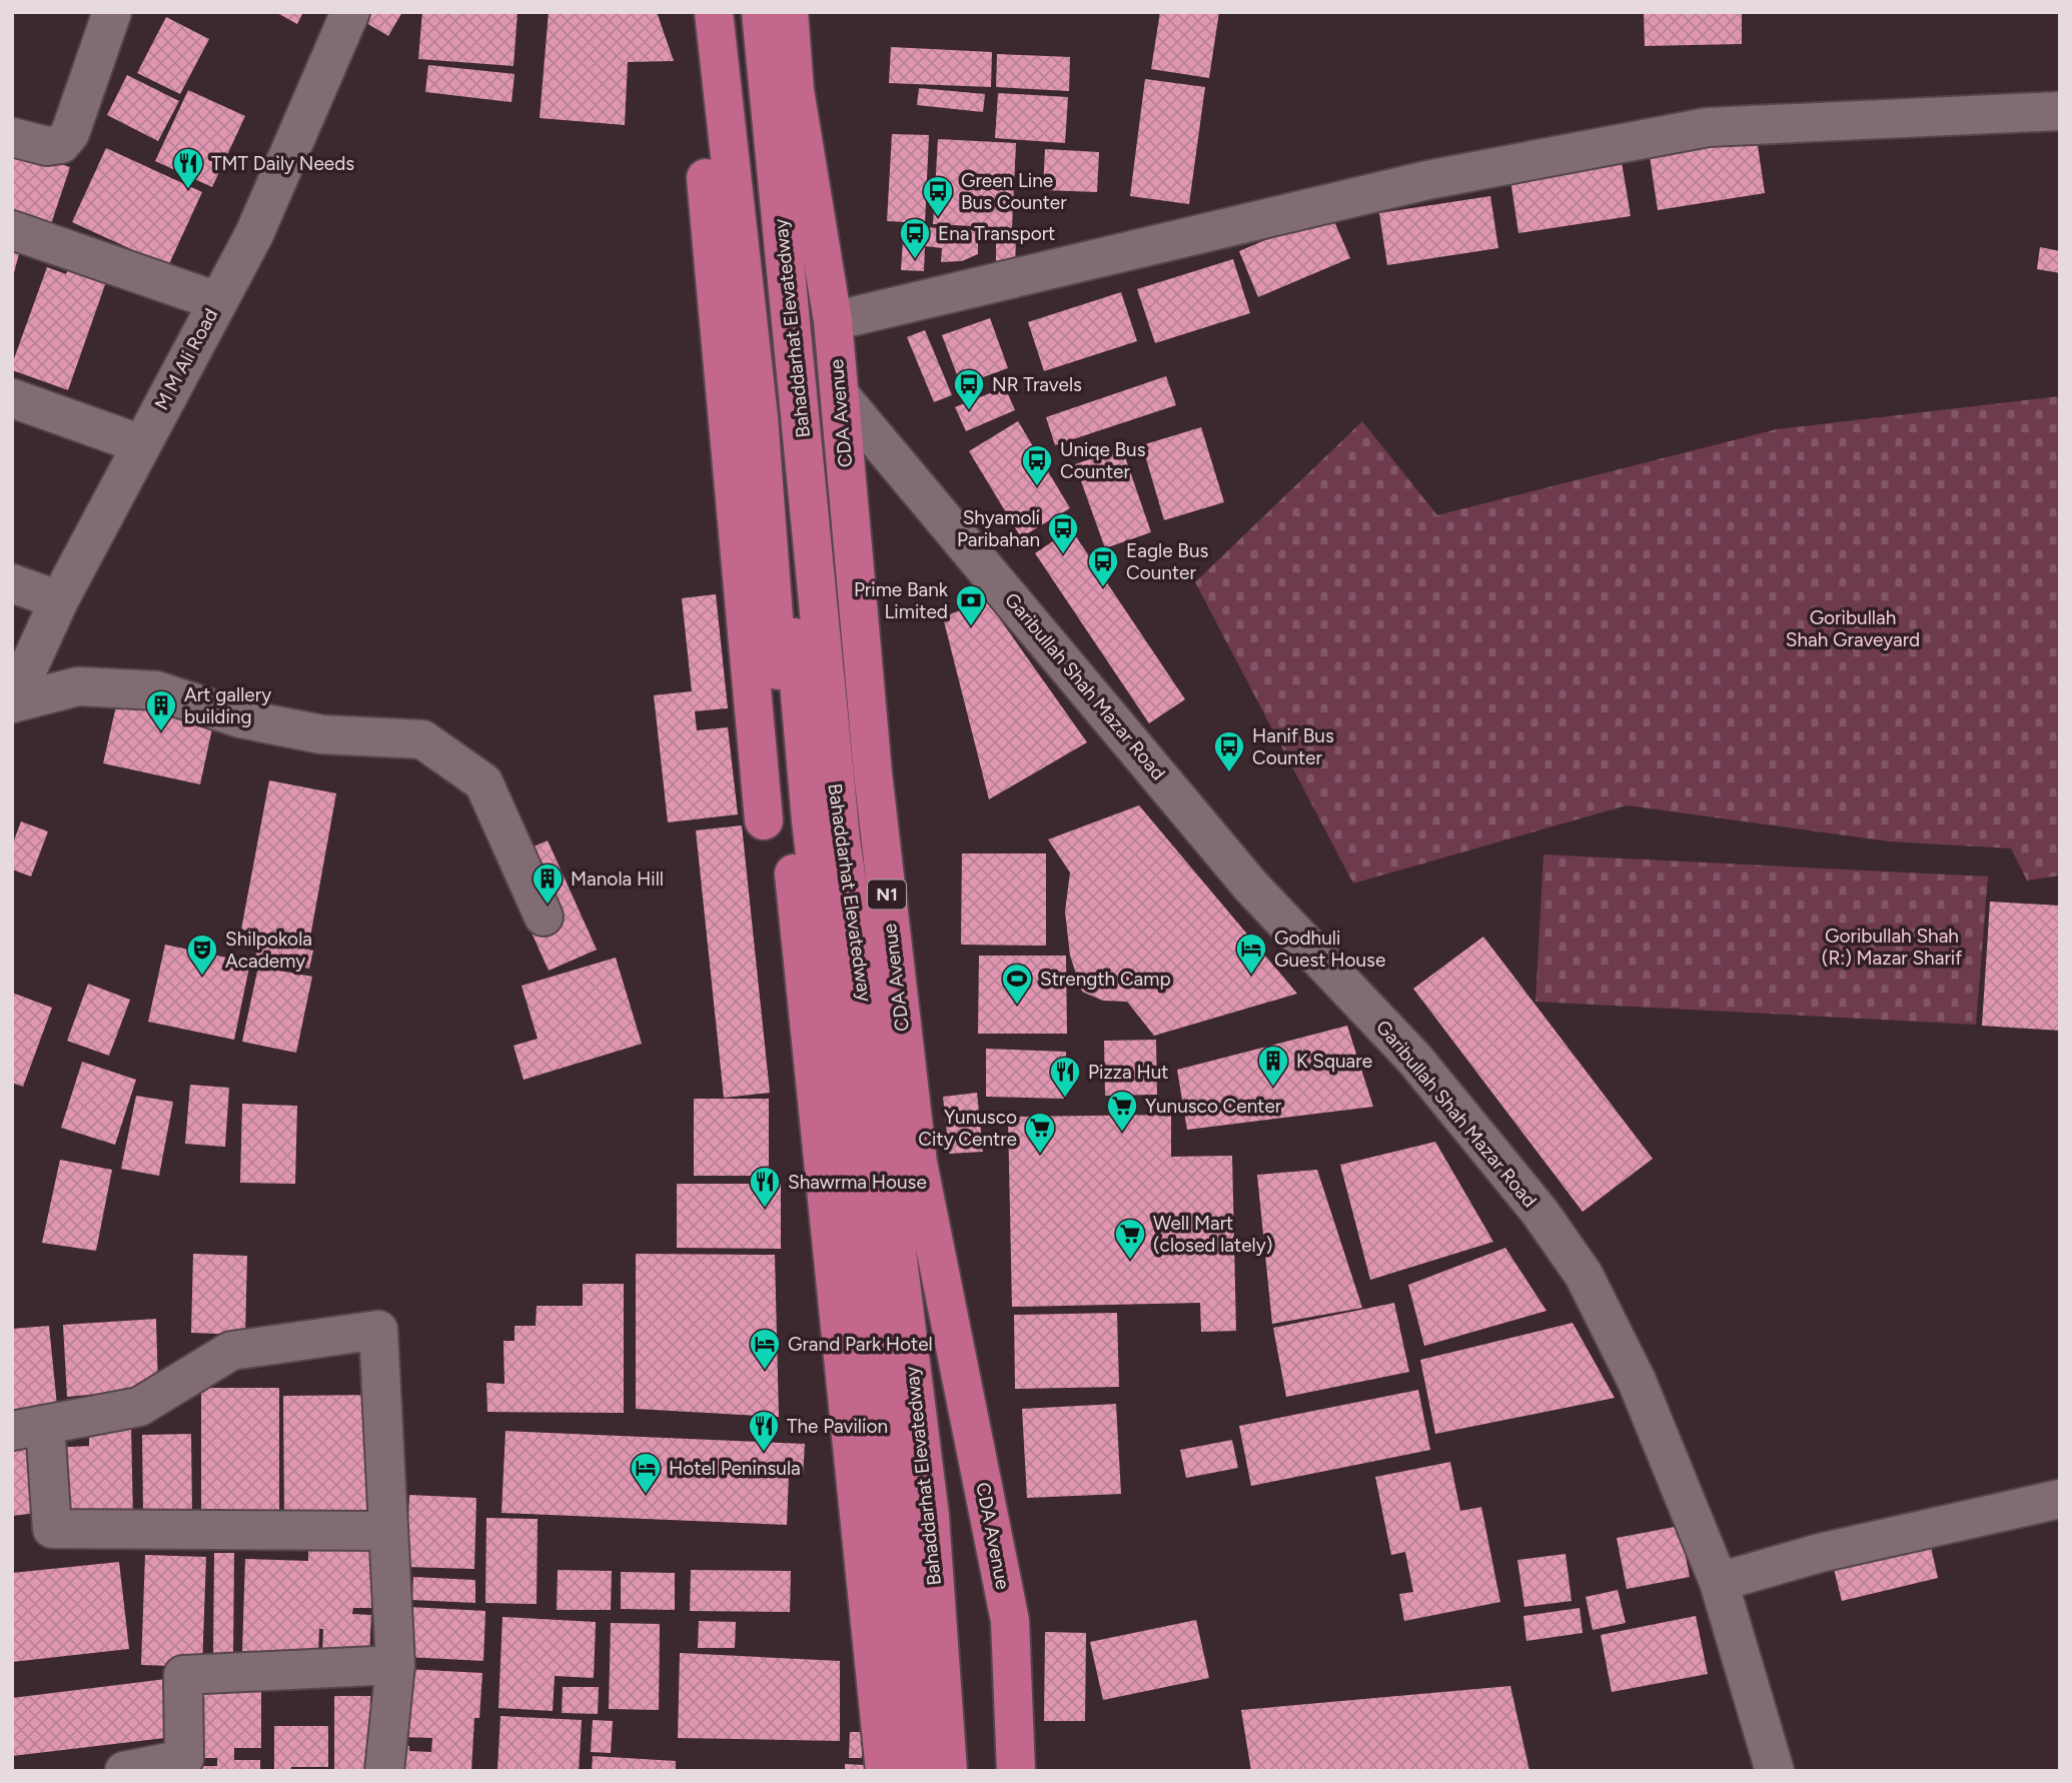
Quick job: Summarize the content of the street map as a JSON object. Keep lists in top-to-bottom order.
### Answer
{
  "streets": {
    "highway": ["Bahaddarhat Elevatedway", "CDA Avenue", "N1"],
    "street": ["M M Ali Road", "Garibullah Shah Mazar Road"]
  },
  "crossings": [
    ["CDA Avenue", "Garibullah Shah Mazar Road"]
  ],
  "parks": ["Goribullah Shah Graveyard", "Goribullah Shah (R:) Mazar Sharif"],
  "places": {
    "restaurant": [
      "TMT Daily Needs",
      "Pizza Hut",
      "Shawrma House",
      "The Pavilion"
    ],
    "bus stop": [
      "Green Line Bus Counter",
      "Ena Transport",
      "NR Travels",
      "Uniqe Bus Counter",
      "Shyamoli Paribahan",
      "Eagle Bus Counter",
      "Hanif Bus Counter"
    ],
    "bank": ["Prime Bank Limited"],
    "building": ["Art gallery building", "Manola Hill", "K Square"],
    "hotel": ["Godhuli Guest House", "Grand Park Hotel", "Hotel Peninsula"],
    "theatre": ["Shilpokola Academy"],
    "sports": ["Strength Camp"],
    "supermarket": ["Yunusco Center", "Yunusco City Centre", "Well Mart (closed lately)"]
  }
}
